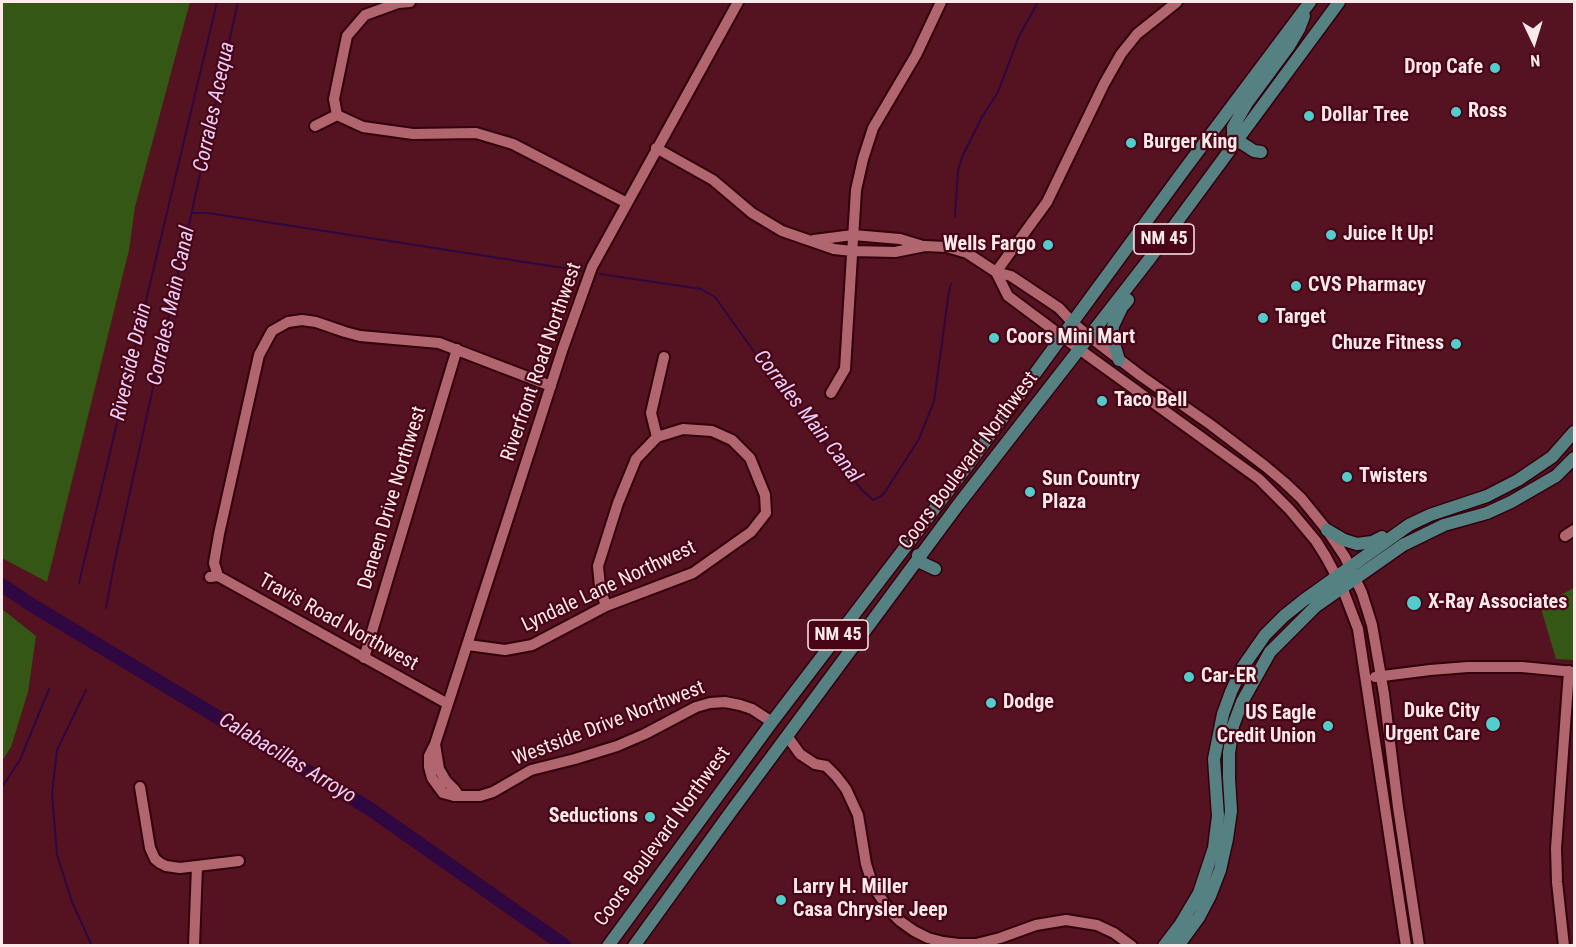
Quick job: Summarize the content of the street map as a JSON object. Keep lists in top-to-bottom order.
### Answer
{
  "streets": {
    "main road": ["NM 45", "Coors Boulevard Northwest"],
    "street": [
      "Riverfront Road Northwest",
      "Deneen Drive Northwest",
      "Lyndale Lane Northwest",
      "Travis Road Northwest",
      "Westside Drive Northwest"
    ]
  },
  "crossings": [
    ["Riverfront Road Northwest", "Lyndale Lane Northwest"],
    ["Riverfront Road Northwest", "Travis Road Northwest"],
    ["Riverfront Road Northwest", "Westside Drive Northwest"],
    ["Coors Boulevard Northwest", "Westside Drive Northwest"],
    ["Deneen Drive Northwest", "Travis Road Northwest"]
  ],
  "water": [
    "Corrales Acequa",
    "Corrales Main Canal",
    "Riverside Drain",
    "Calabacillas Arroyo"
  ],
  "places": [
    "Drop Cafe",
    "Ross",
    "Dollar Tree",
    "Burger King",
    "Juice It Up!",
    "Wells Fargo",
    "CVS Pharmacy",
    "Target",
    "Coors Mini Mart",
    "Chuze Fitness",
    "Taco Bell",
    "Twisters",
    "Sun Country Plaza",
    "X-Ray Associates",
    "Car-ER",
    "Dodge",
    "Duke City Urgent Care",
    "US Eagle Credit Union",
    "Seductions",
    "Larry H. Miller Casa Chrysler Jeep"
  ],
  "north": "bottom"
}
